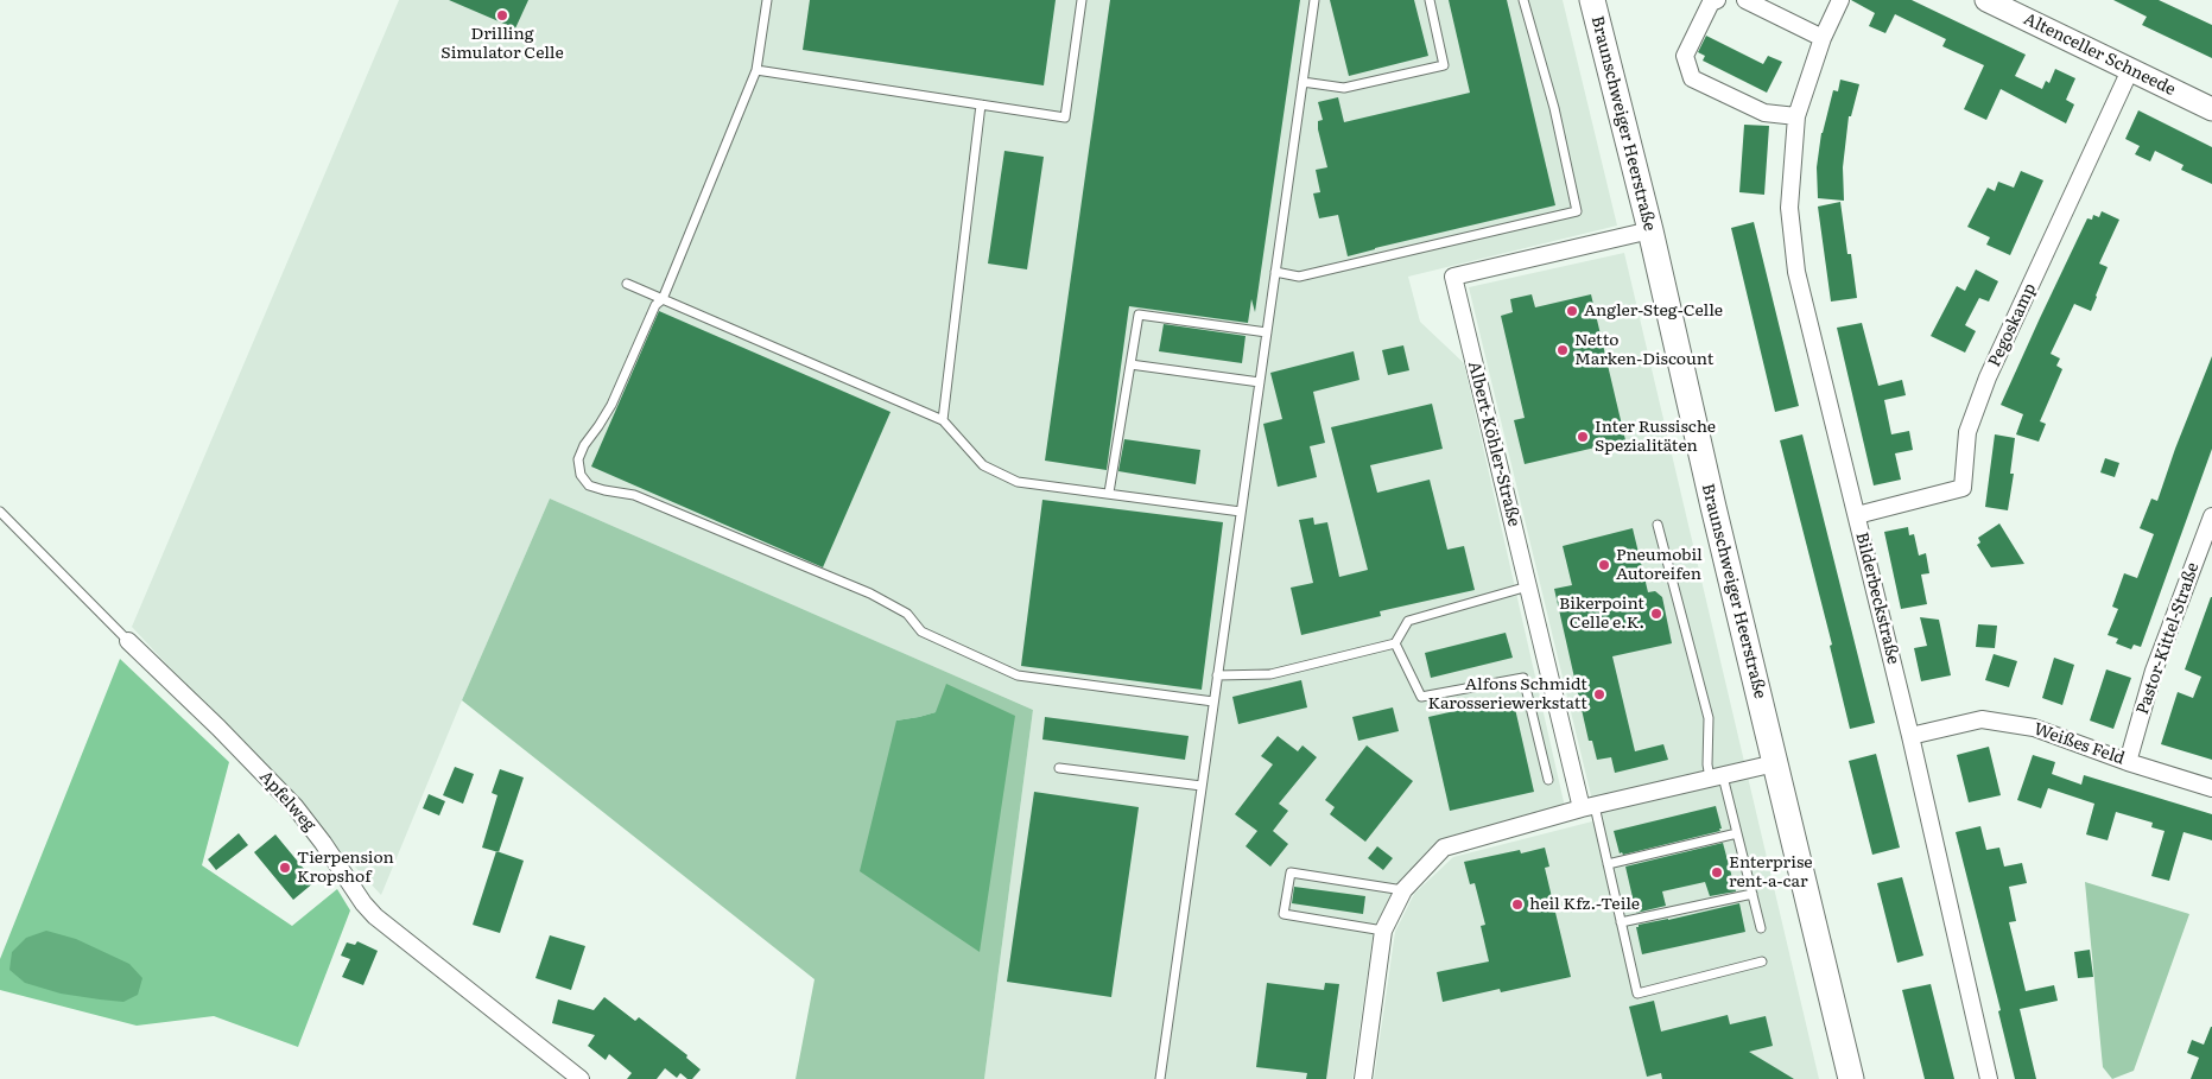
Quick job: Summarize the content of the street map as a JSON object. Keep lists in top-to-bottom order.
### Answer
{
  "streets": {
    "main road": ["Altenceller Schneede", "Braunschweiger Heerstraße"],
    "street": [
      "Pegoskamp",
      "Albert-Köhler-Straße",
      "Bilderbeckstraße",
      "Pastor-Kittel-Straße",
      "Weißes Feld",
      "Apfelweg"
    ]
  },
  "crossings": [
    ["Altenceller Schneede", "Pegoskamp"],
    ["Braunschweiger Heerstraße", "Albert-Köhler-Straße"],
    ["Pegoskamp", "Bilderbeckstraße"],
    ["Bilderbeckstraße", "Weißes Feld"],
    ["Pastor-Kittel-Straße", "Weißes Feld"]
  ],
  "places": [
    "Drilling Simulator Celle",
    "Angler-Steg-Celle",
    "Netto Marken-Discount",
    "Inter Russische Spezialitäten",
    "Pneumobil Autoreifen",
    "Bikerpoint Celle e.K.",
    "Alfons Schmidt Karosseriewerkstatt",
    "Tierpension Kropshof",
    "Enterprise rent-a-car",
    "heil Kfz.-Teile"
  ]
}
